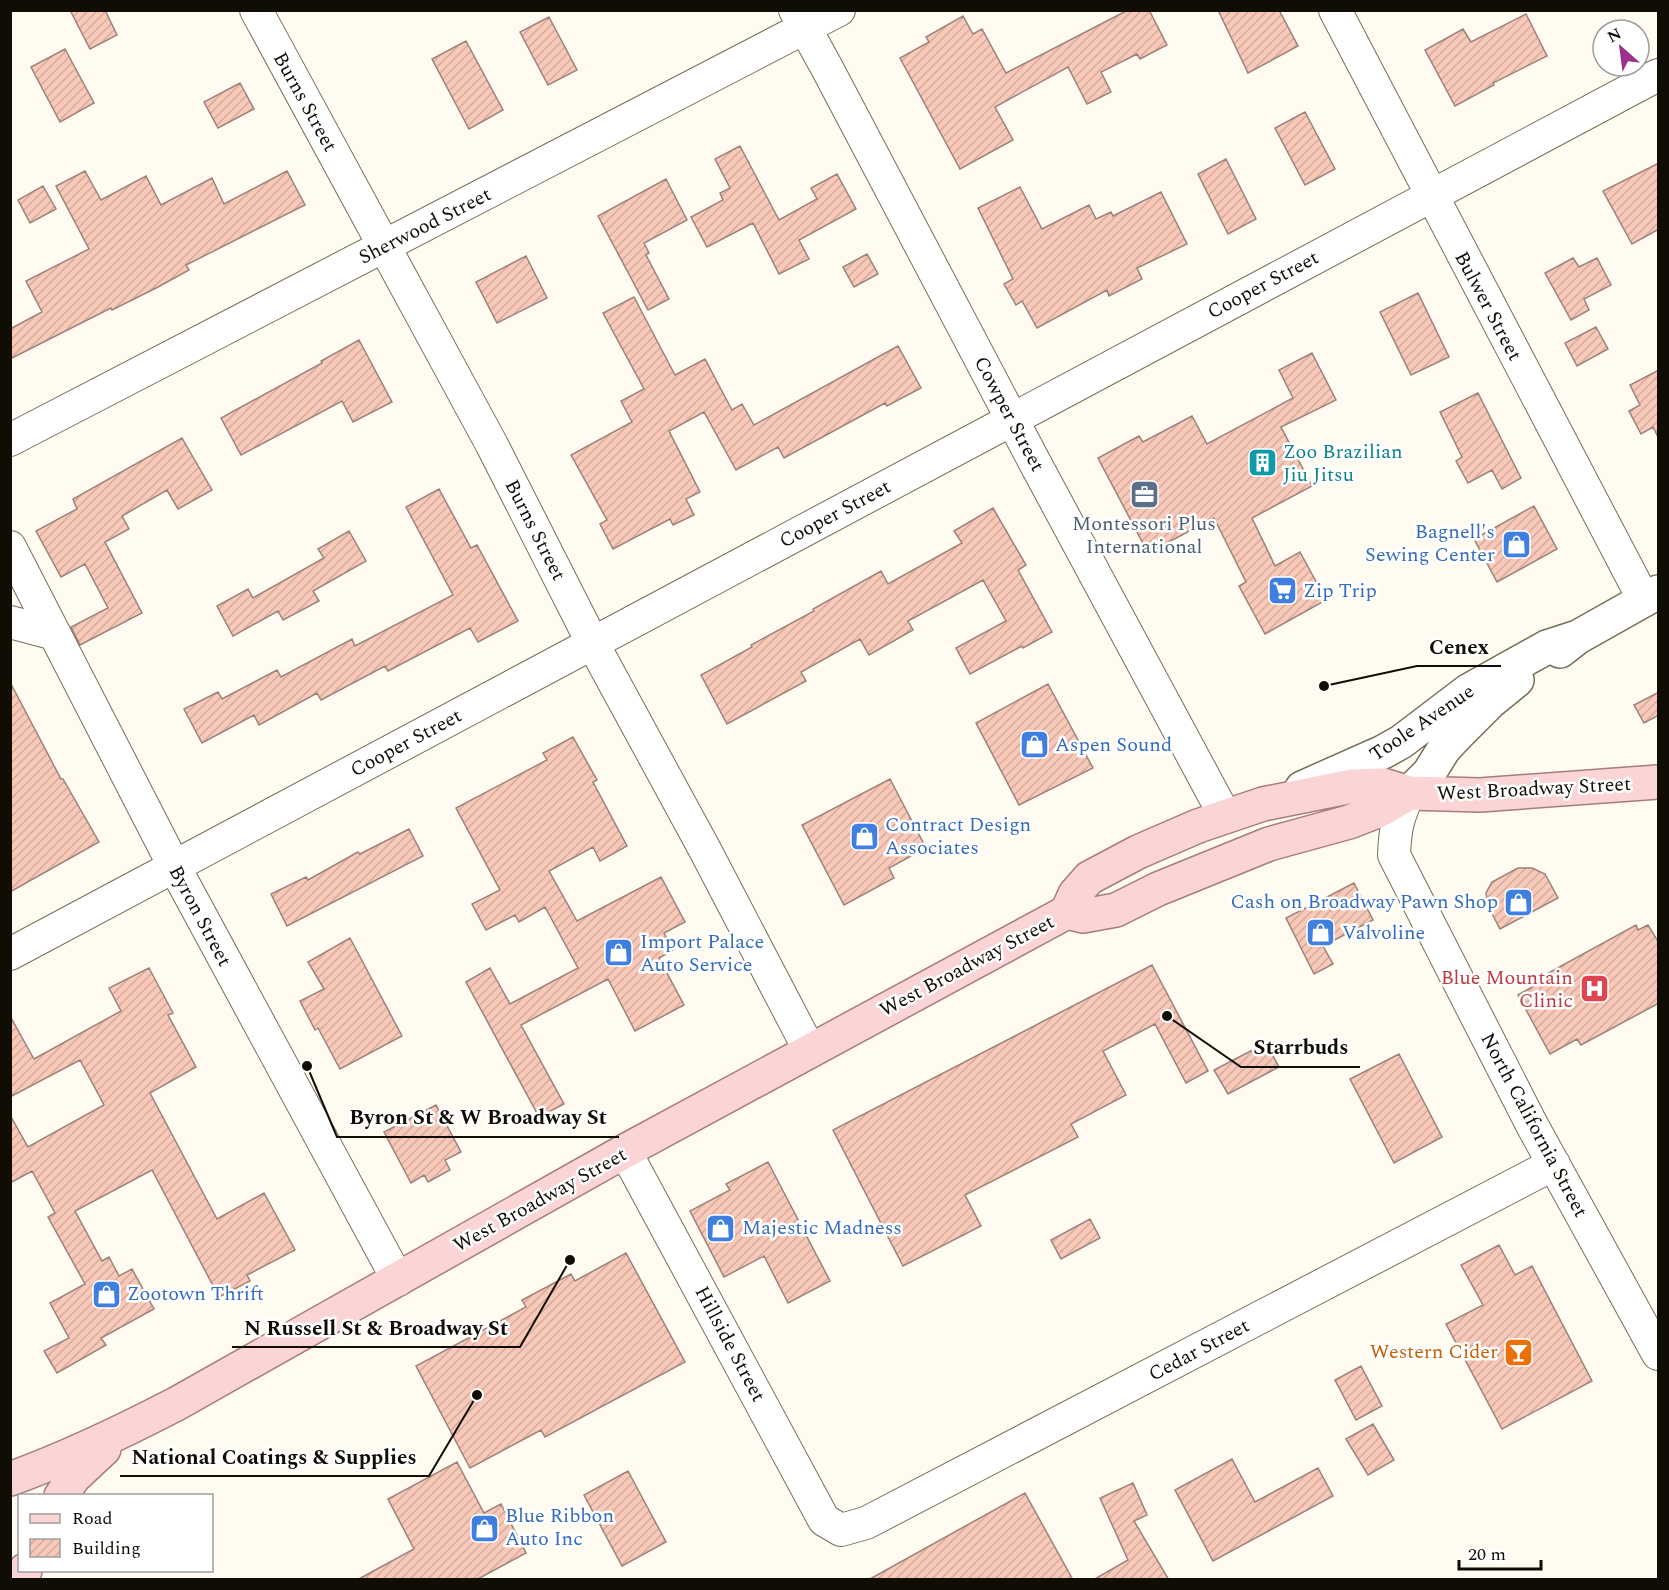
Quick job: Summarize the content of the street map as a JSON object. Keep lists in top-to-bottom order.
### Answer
{
  "streets": {
    "main road": ["Toole Avenue", "West Broadway Street"],
    "street": [
      "Burns Street",
      "Sherwood Street",
      "Cooper Street",
      "Bulwer Street",
      "Cowper Street",
      "Byron Street",
      "North California Street",
      "Hillside Street",
      "Cedar Street"
    ]
  },
  "crossings": [
    ["Burns Street", "Sherwood Street"],
    ["Burns Street", "Cooper Street"],
    ["Burns Street", "West Broadway Street"],
    ["Sherwood Street", "Cowper Street"],
    ["Cooper Street", "Bulwer Street"],
    ["Cooper Street", "Cowper Street"],
    ["Cooper Street", "Byron Street"],
    ["Bulwer Street", "Toole Avenue"],
    ["Cowper Street", "West Broadway Street"],
    ["Toole Avenue", "West Broadway Street"],
    ["Toole Avenue", "North California Street"],
    ["West Broadway Street", "Byron Street"],
    ["West Broadway Street", "North California Street"],
    ["West Broadway Street", "Hillside Street"],
    ["North California Street", "Cedar Street"],
    ["Hillside Street", "Cedar Street"]
  ],
  "places": {
    "building": ["Zoo Brazilian Jiu Jitsu"],
    "office": ["Montessori Plus International"],
    "shop": [
      "Bagnell's Sewing Center",
      "Aspen Sound",
      "Contract Design Associates",
      "Cash on Broadway Pawn Shop",
      "Valvoline",
      "Import Palace Auto Service",
      "Majestic Madness",
      "Zootown Thrift",
      "Blue Ribbon Auto Inc"
    ],
    "supermarket": ["Zip Trip"],
    "other": [
      "Cenex",
      "Starrbuds",
      "Byron St & W Broadway St",
      "N Russell St & Broadway St",
      "National Coatings & Supplies"
    ],
    "hospital": ["Blue Mountain Clinic"],
    "bar": ["Western Cider"]
  },
  "legend": ["Road", "Building"],
  "scale_bar": "20 m",
  "north": "top left"
}
